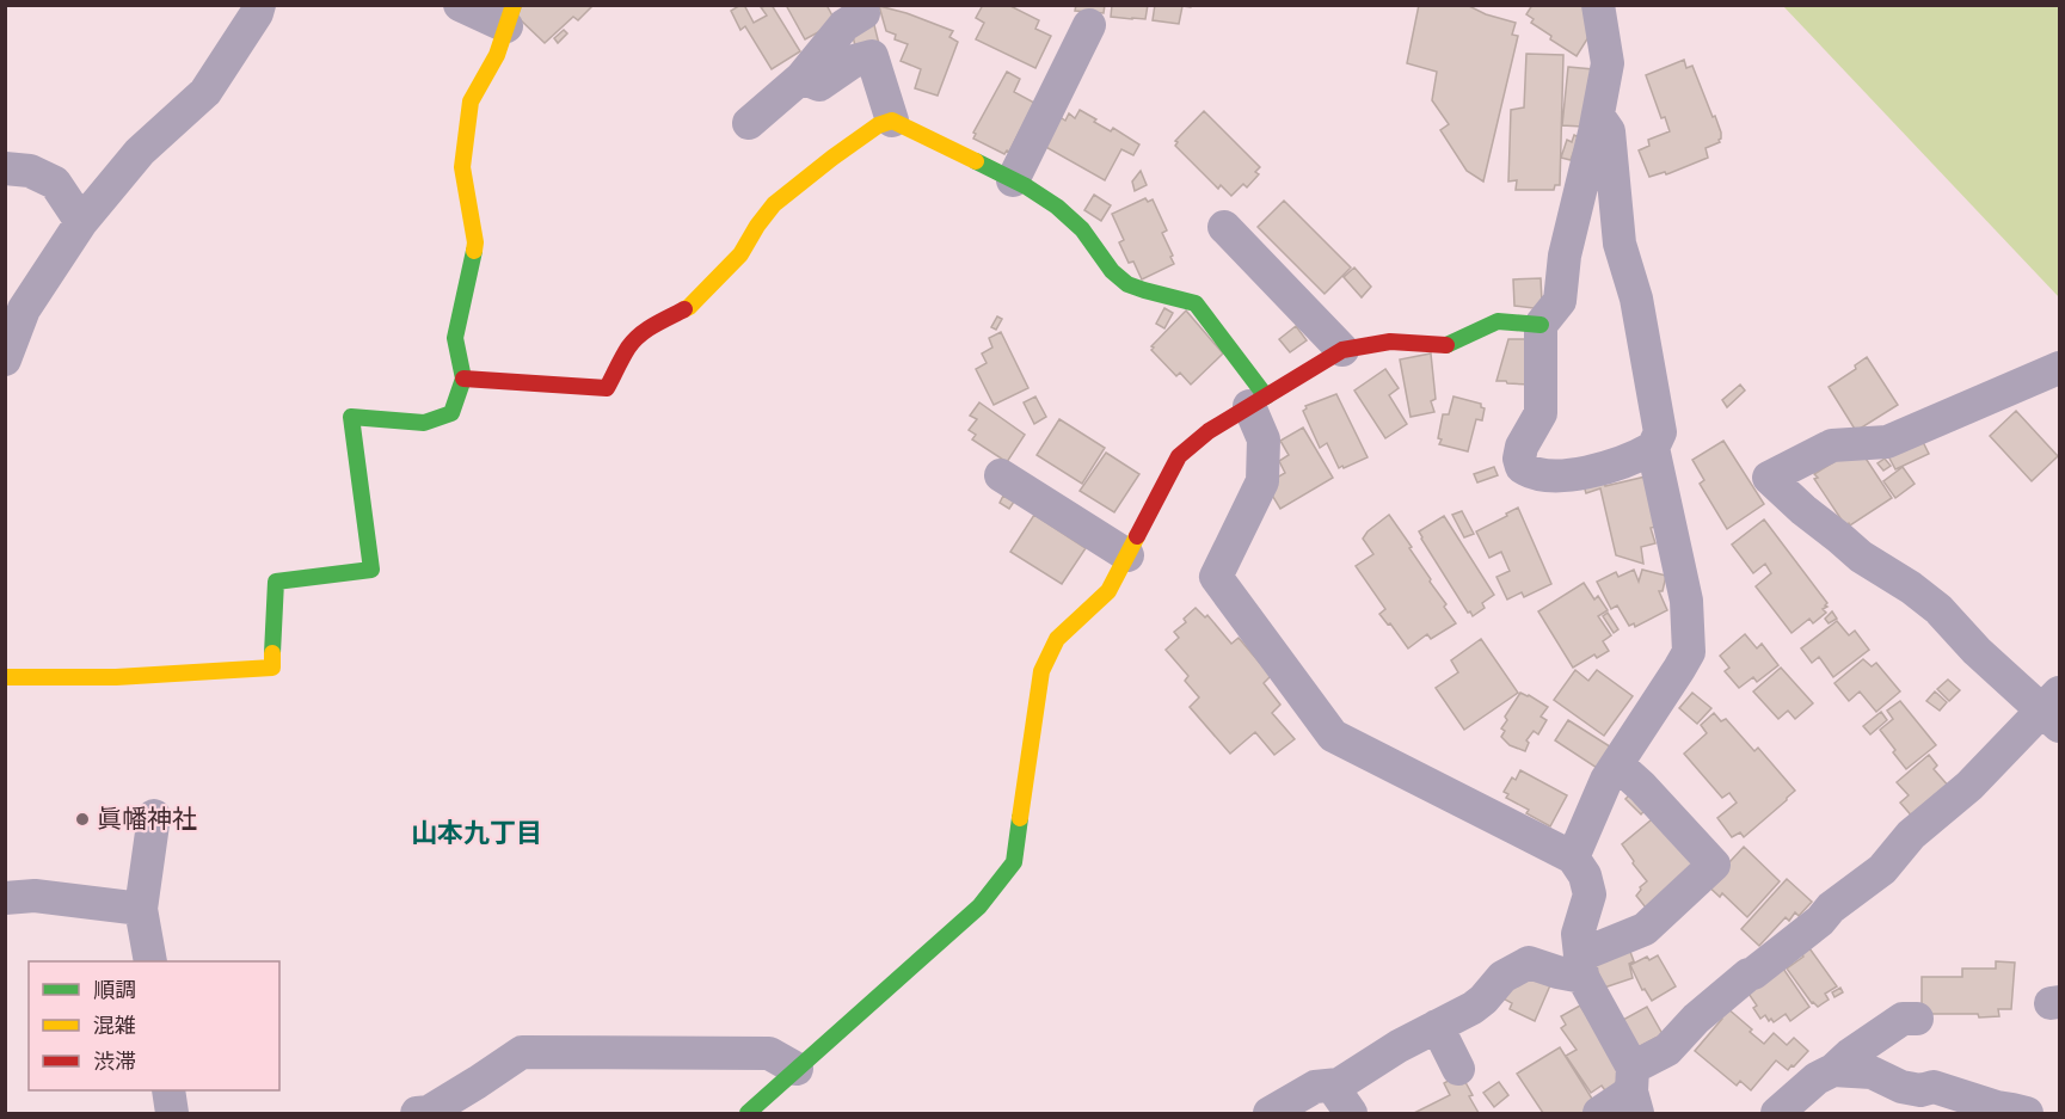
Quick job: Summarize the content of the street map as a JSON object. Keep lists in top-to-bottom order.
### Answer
{
  "districts": ["山本九丁目"],
  "places": ["眞幡神社"],
  "legend": ["順調", "混雑", "渋滞"]
}
